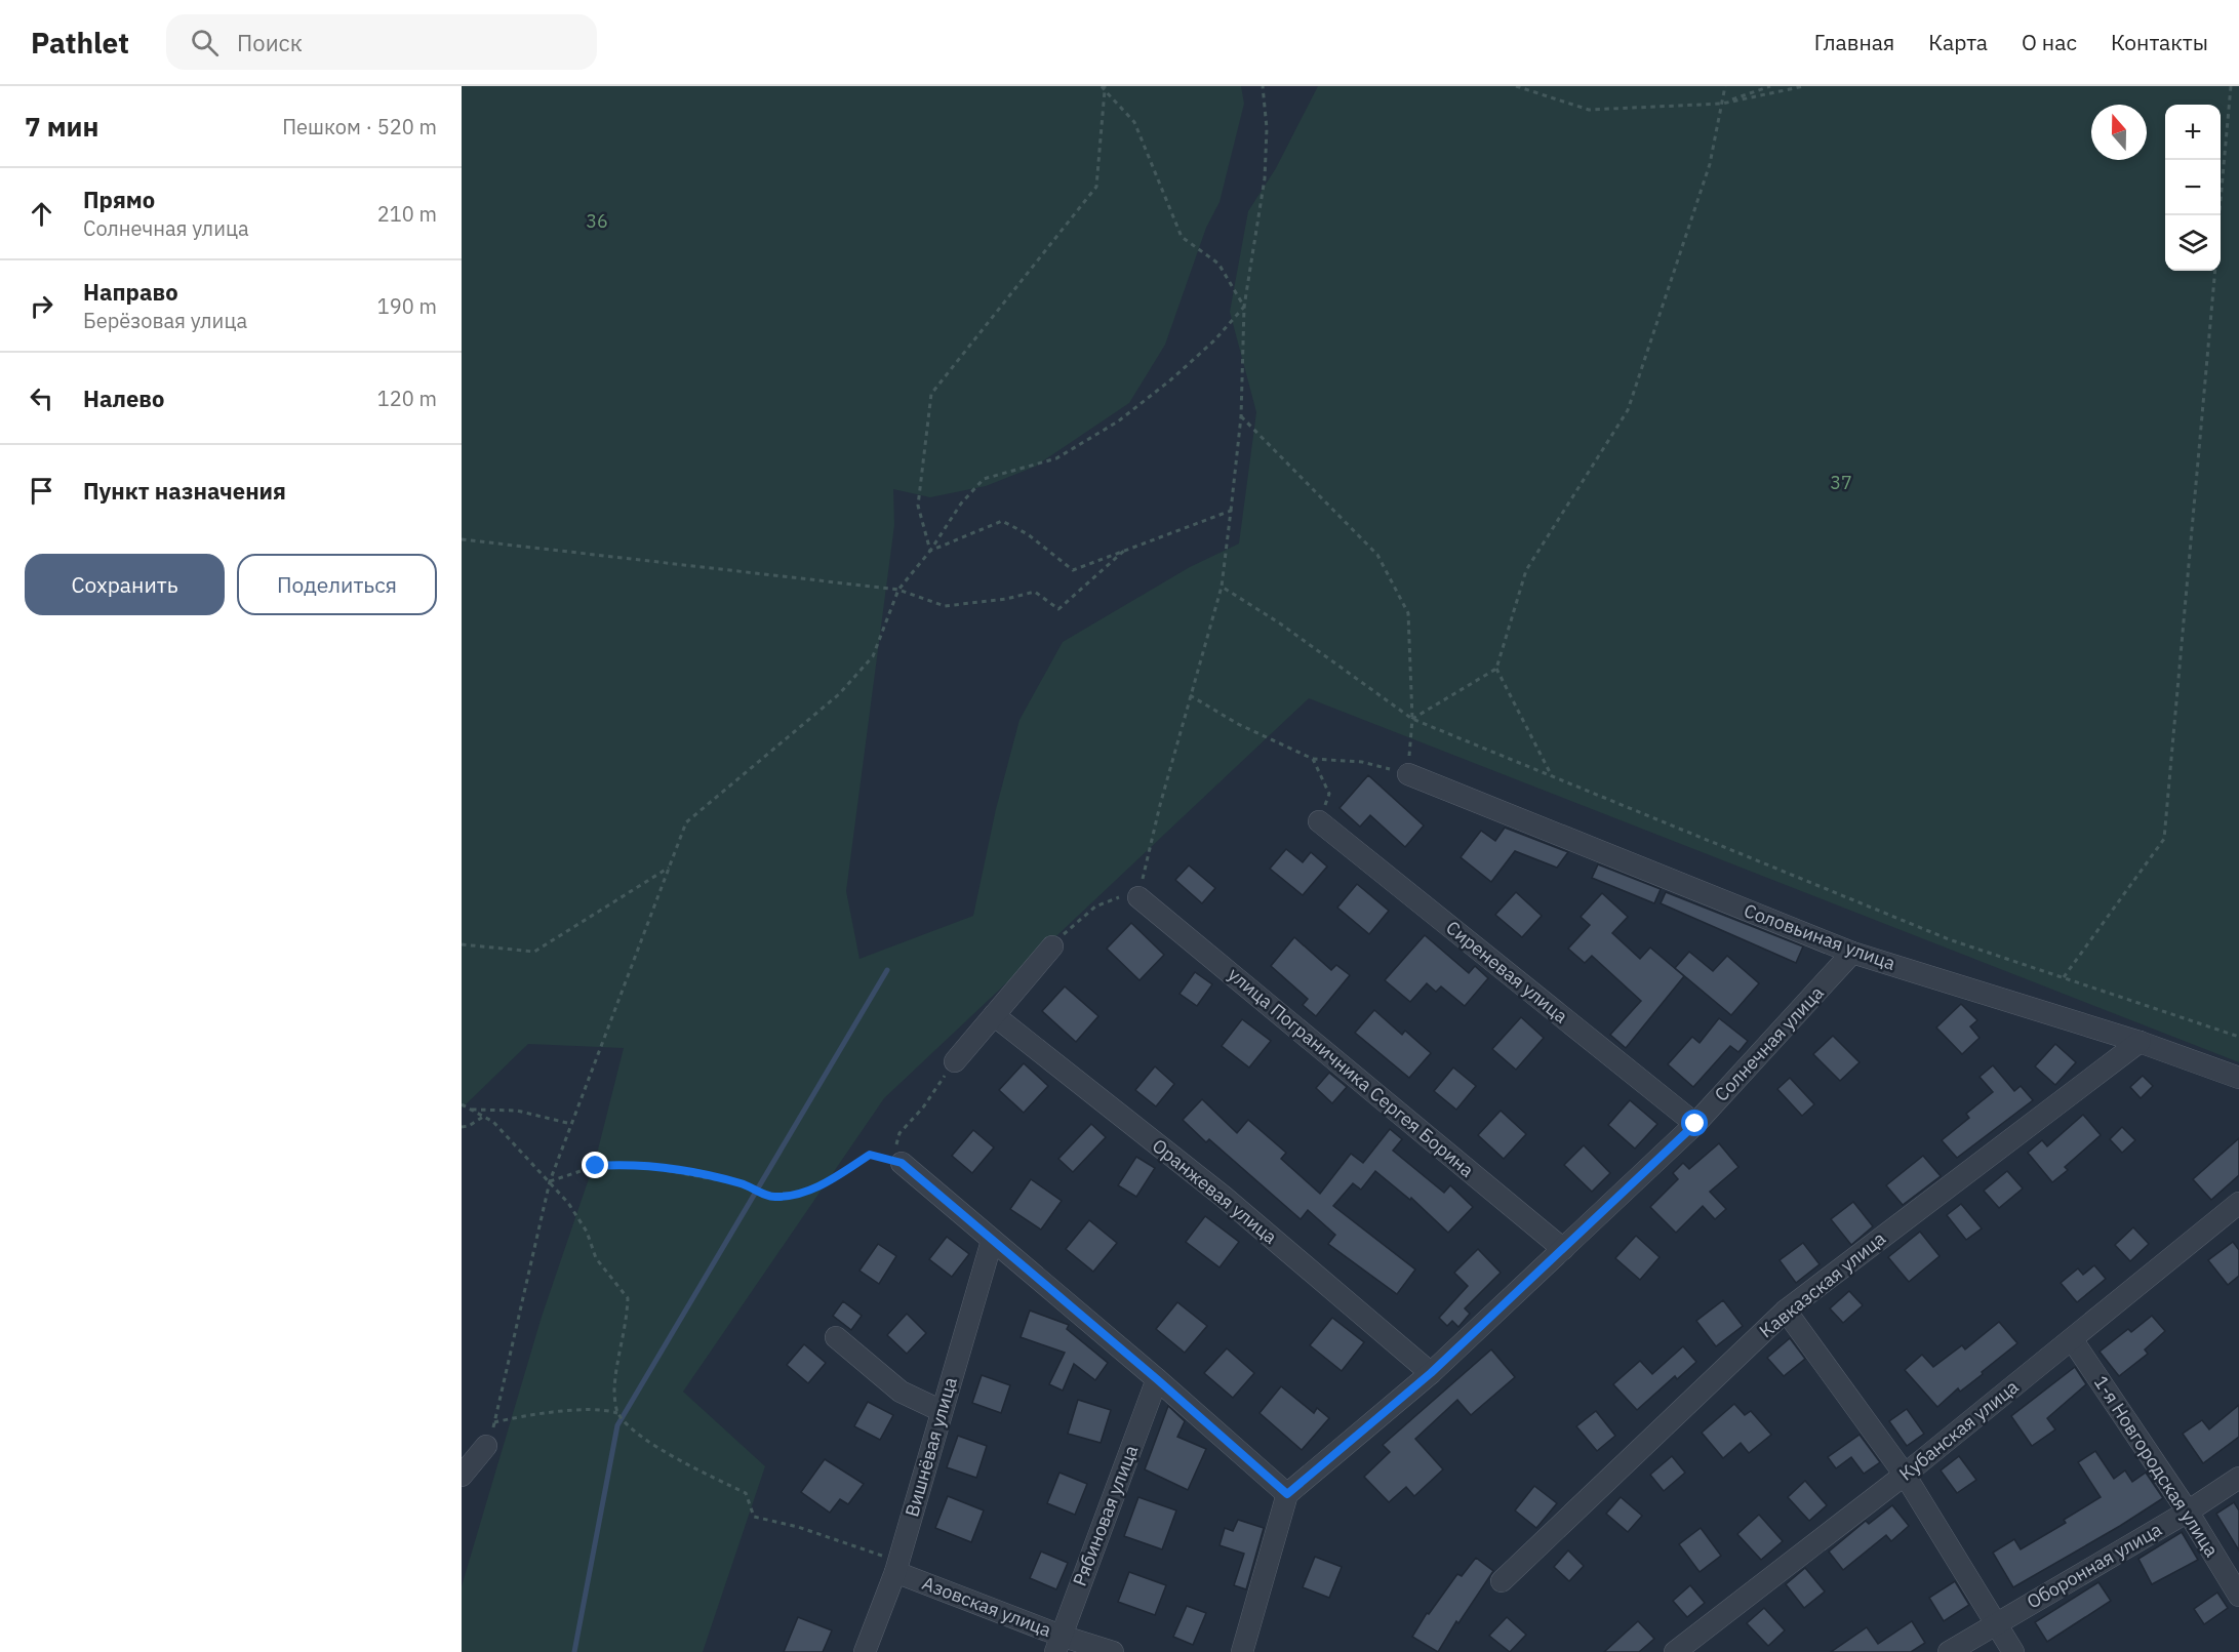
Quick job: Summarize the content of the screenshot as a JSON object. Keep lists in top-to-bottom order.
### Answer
{
  "streets": {
    "street": [
      "Соловьиная улица",
      "Сиреневая улица",
      "Солнечная улица",
      "улица Пограничника Сергея Борина",
      "Оранжевая улица",
      "Кавказская улица",
      "Кубанская улица",
      "Вишнёвая улица",
      "1-я Новгородская улица",
      "Рябиновая улица",
      "Оборонная улица",
      "Азовская улица"
    ]
  },
  "crossings": [
    ["Соловьиная улица", "Солнечная улица"],
    ["Соловьиная улица", "Кавказская улица"],
    ["Сиреневая улица", "Солнечная улица"],
    ["Солнечная улица", "улица Пограничника Сергея Борина"],
    ["Солнечная улица", "Оранжевая улица"],
    ["Кубанская улица", "1-я Новгородская улица"],
    ["Вишнёвая улица", "Азовская улица"],
    ["1-я Новгородская улица", "Оборонная улица"],
    ["Рябиновая улица", "Азовская улица"]
  ],
  "parks": ["36", "37"],
  "north": "top",
  "page": {
    "header": "Pathlet",
    "search": "Поиск",
    "nav": [
      "Главная",
      "Карта",
      "О нас",
      "Контакты"
    ],
    "heading": ["7 мин", "Пешком · 520 m"],
    "map_buttons": ["+", "−"],
    "list": [
      ["Прямо", "Солнечная улица", "210 m"],
      ["Направо", "Берёзовая улица", "190 m"],
      ["Налево", "120 m"],
      "Пункт назначения"
    ],
    "buttons": ["Сохранить", "Поделиться"]
  }
}
